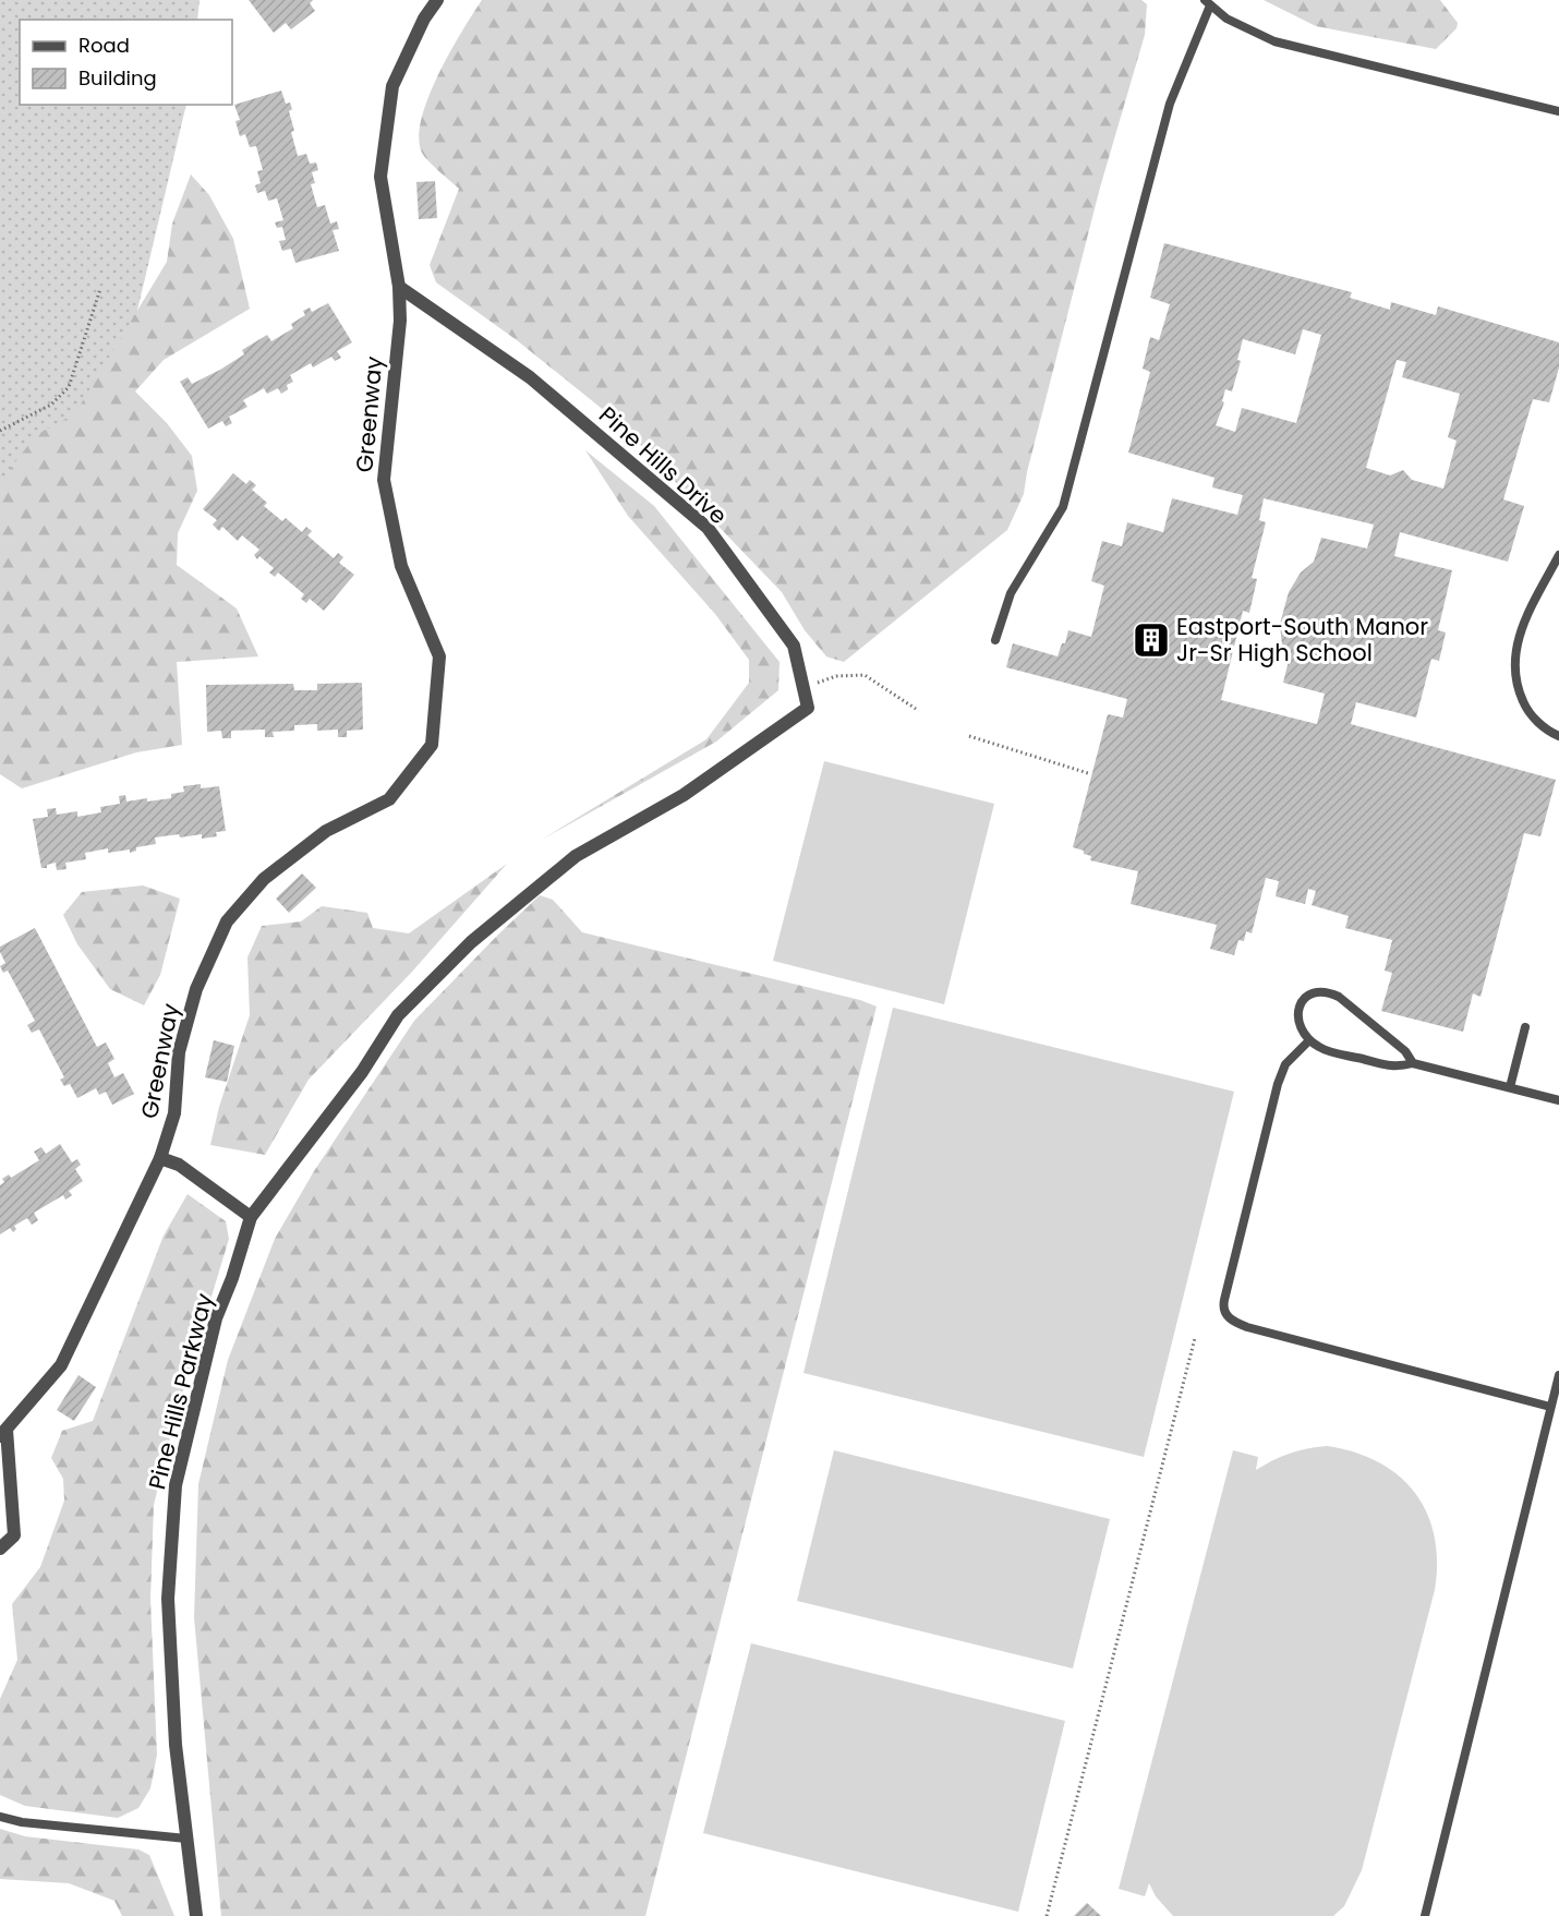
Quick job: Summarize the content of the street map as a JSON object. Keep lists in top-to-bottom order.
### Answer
{
  "streets": {
    "street": ["Greenway", "Pine Hills Drive", "Pine Hills Parkway"]
  },
  "crossings": [
    ["Greenway", "Pine Hills Drive"],
    ["Pine Hills Drive", "Pine Hills Parkway"]
  ],
  "places": {
    "building": ["Eastport-South Manor Jr-Sr High School"]
  },
  "legend": ["Road", "Building"]
}
